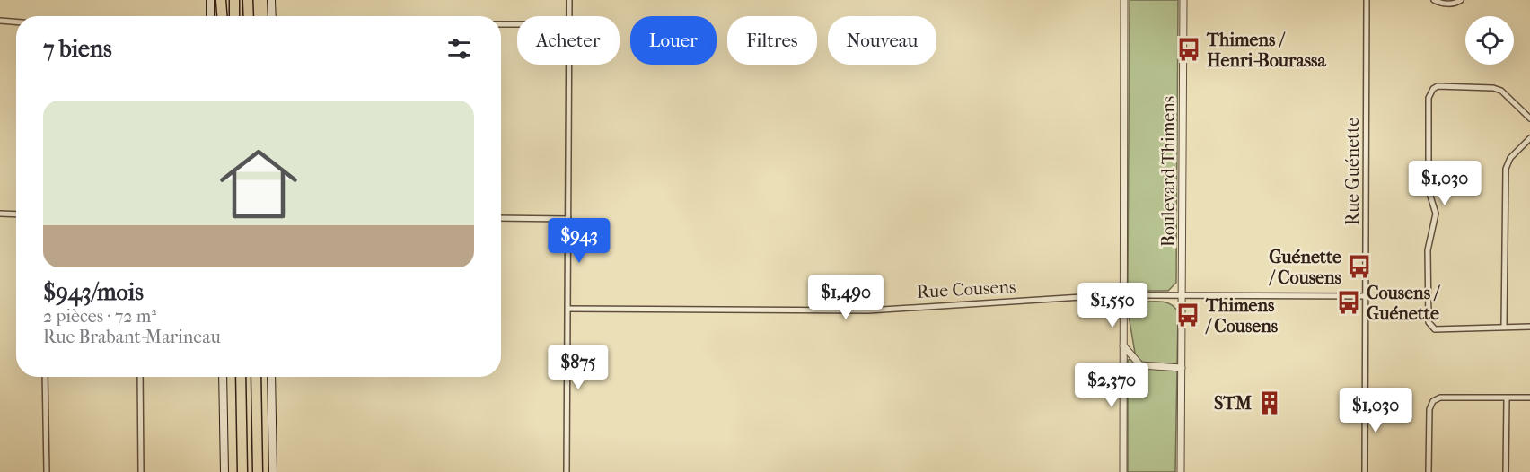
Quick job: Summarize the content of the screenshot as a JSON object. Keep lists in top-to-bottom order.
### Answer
{
  "streets": {
    "street": ["Boulevard Thimens", "Rue Guénette", "Rue Cousens"]
  },
  "crossings": [
    ["Boulevard Thimens", "Rue Cousens"],
    ["Rue Guénette", "Rue Cousens"]
  ],
  "places": {
    "bus stop": [
      "Thimens / Henri-Bourassa",
      "Guénette / Cousens",
      "Cousens / Guénette",
      "Thimens / Cousens"
    ],
    "building": ["STM"]
  },
  "page": {
    "chip": [
      "Acheter",
      "Louer",
      "Filtres",
      "Nouveau"
    ],
    "heading": "7 biens",
    "list": [
      {
        "name": "$943/mois",
        "note": "2 pièces · 72 m² · Rue Brabant-Marineau"
      }
    ],
    "price": [
      "$1,030",
      "$943",
      "$1,490",
      "$1,550",
      "$875",
      "$2,370",
      "$1,030"
    ]
  }
}
